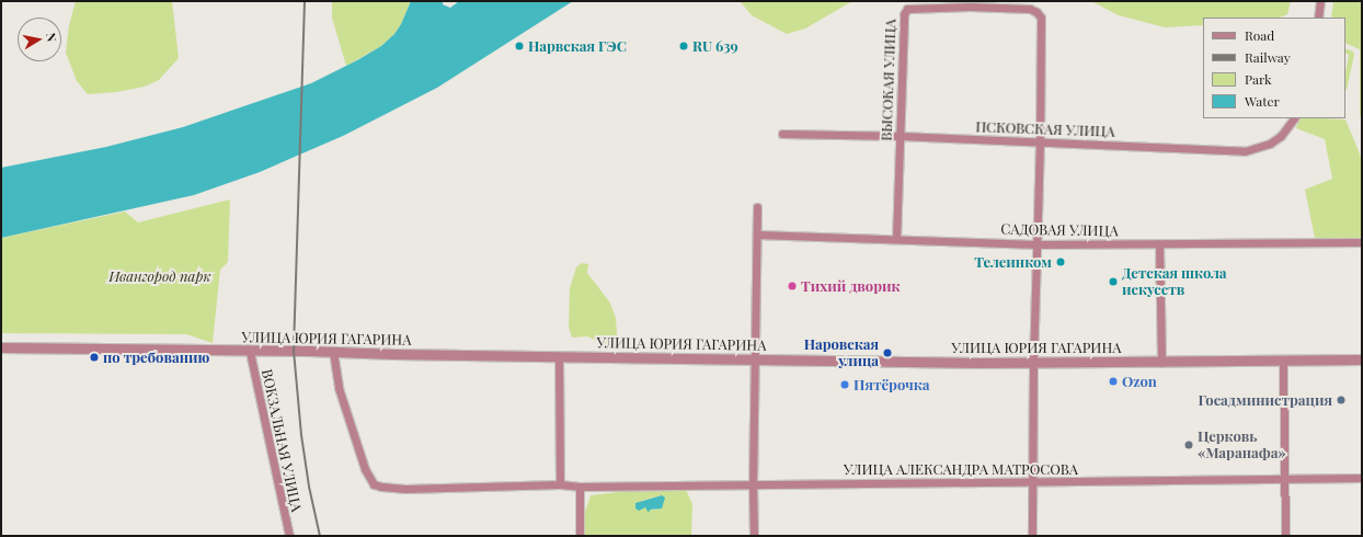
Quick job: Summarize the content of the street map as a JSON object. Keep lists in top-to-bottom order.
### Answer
{
  "streets": {
    "street": [
      "ВЫСОКАЯ УЛИЦА",
      "ПСКОВСКАЯ УЛИЦА",
      "САДОВАЯ УЛИЦА",
      "УЛИЦА ЮРИЯ ГАГАРИНА",
      "ВОКЗАЛЬНАЯ УЛИЦА",
      "УЛИЦА АЛЕКСАНДРА МАТРОСОВА"
    ]
  },
  "crossings": [
    ["ВЫСОКАЯ УЛИЦА", "ПСКОВСКАЯ УЛИЦА"],
    ["ВЫСОКАЯ УЛИЦА", "САДОВАЯ УЛИЦА"],
    ["УЛИЦА ЮРИЯ ГАГАРИНА", "ВОКЗАЛЬНАЯ УЛИЦА"],
    ["УЛИЦА ЮРИЯ ГАГАРИНА", "УЛИЦА АЛЕКСАНДРА МАТРОСОВА"]
  ],
  "parks": ["Ивангород парк"],
  "places": [
    "Нарвская ГЭС",
    "RU 639",
    "Телеинком",
    "Детская школа искусств",
    "Тихий дворик",
    "Наровская улица",
    "по требованию",
    "Ozon",
    "Пятёрочка",
    "Госадминистрация",
    "Церковь «Маранафа»"
  ],
  "legend": [
    "Road",
    "Railway",
    "Park",
    "Water"
  ],
  "north": "right"
}
